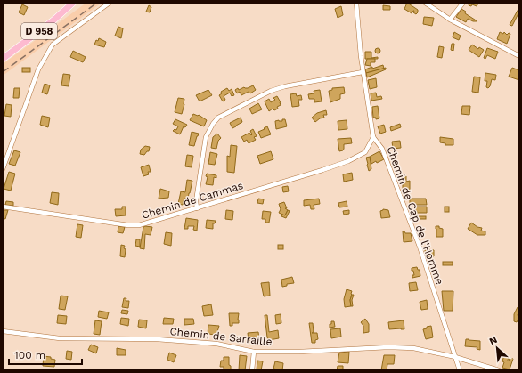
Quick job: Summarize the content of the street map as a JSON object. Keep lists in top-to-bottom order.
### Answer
{
  "streets": {
    "main road": ["D 958"],
    "street": ["Chemin de Cammas", "Chemin de Cap de l'Homme", "Chemin de Sarraille"]
  },
  "crossings": [
    ["Chemin de Cammas", "Chemin de Cap de l'Homme"],
    ["Chemin de Cap de l'Homme", "Chemin de Sarraille"]
  ],
  "scale_bar": "100 m",
  "north": "top left"
}
